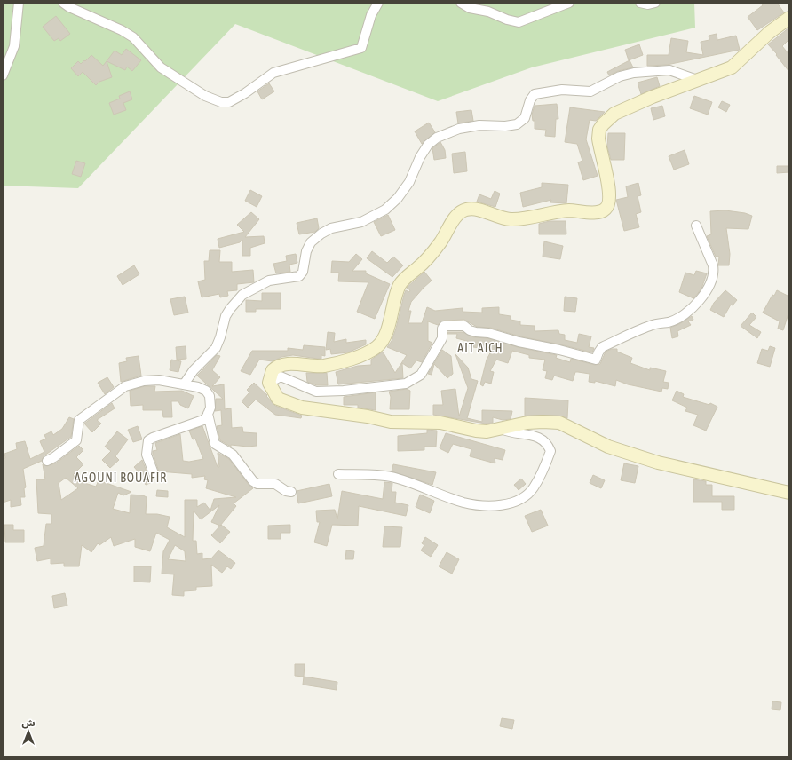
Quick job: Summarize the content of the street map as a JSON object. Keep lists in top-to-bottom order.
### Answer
{
  "districts": ["AIT AICH", "AGOUNI BOUAFIR"],
  "north": "top"
}
